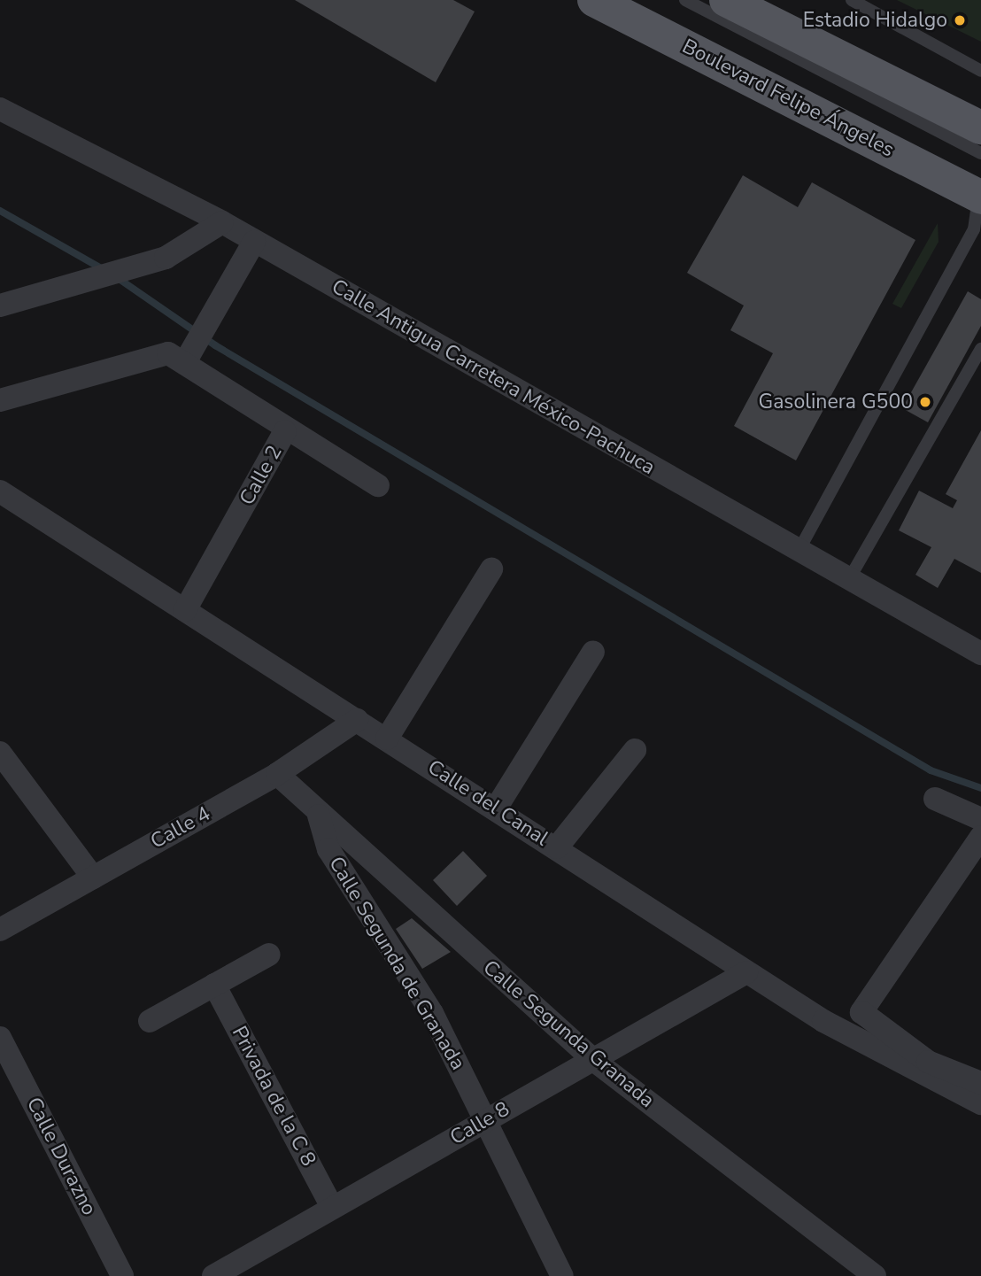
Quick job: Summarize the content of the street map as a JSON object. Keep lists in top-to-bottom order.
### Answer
{
  "streets": {
    "main road": ["Boulevard Felipe Ángeles"],
    "street": [
      "Calle Antigua Carretera México-Pachuca",
      "Calle 2",
      "Calle del Canal",
      "Calle 4",
      "Calle Segunda de Granada",
      "Calle Segunda Granada",
      "Privada de la C 8",
      "Calle 8",
      "Calle Durazno"
    ]
  },
  "crossings": [
    ["Calle 2", "Calle del Canal"],
    ["Calle del Canal", "Calle 4"],
    ["Calle del Canal", "Calle 8"],
    ["Calle 4", "Calle Segunda Granada"],
    ["Calle Segunda de Granada", "Calle Segunda Granada"],
    ["Calle Segunda de Granada", "Calle 8"],
    ["Calle Segunda Granada", "Calle 8"],
    ["Privada de la C 8", "Calle 8"]
  ],
  "places": ["Estadio Hidalgo", "Gasolinera G500"]
}
